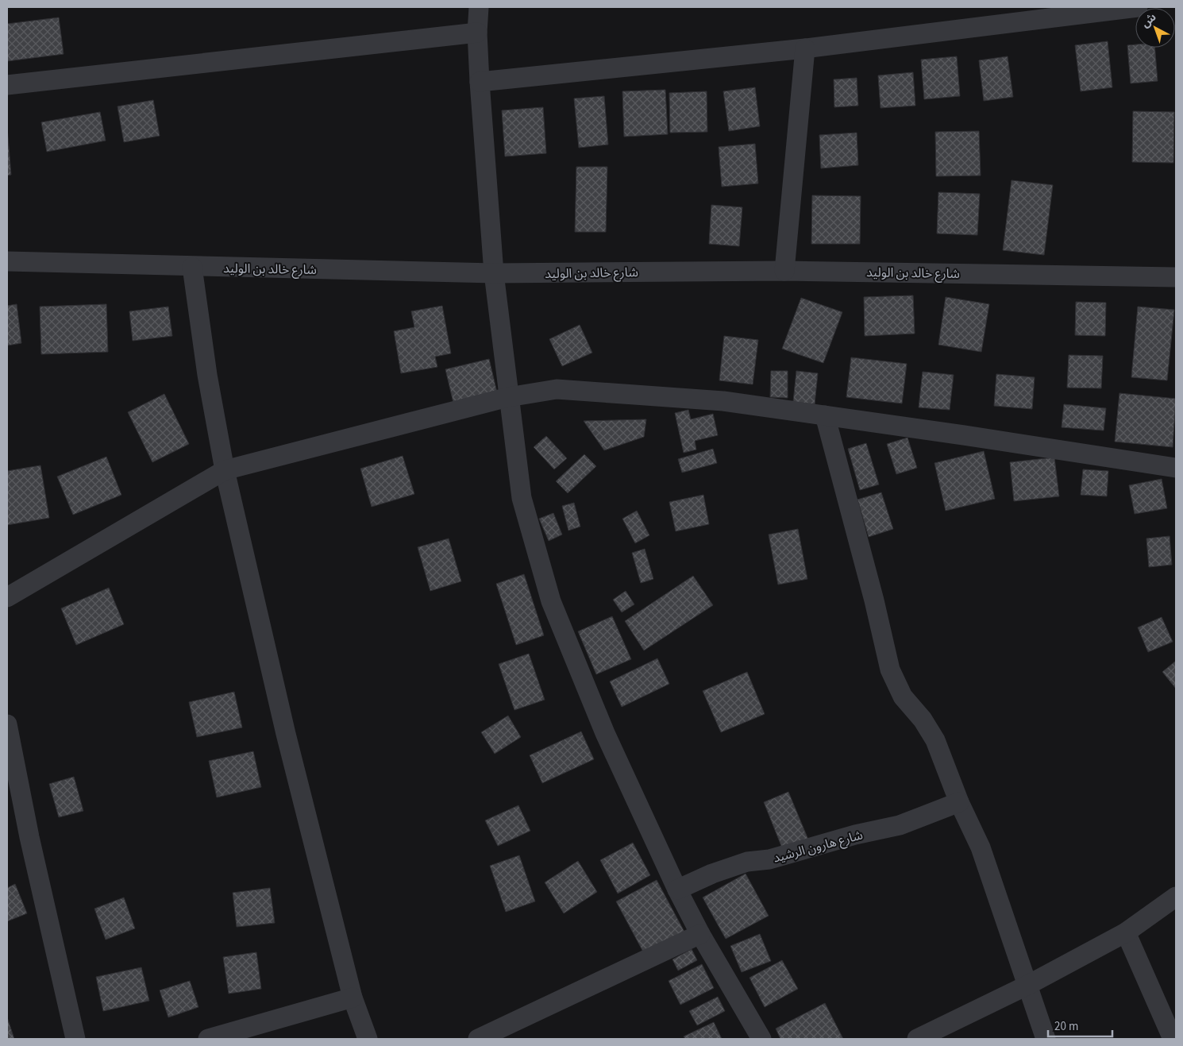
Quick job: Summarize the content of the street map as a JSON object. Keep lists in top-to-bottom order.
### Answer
{
  "streets": {
    "street": ["شارع خالد بن الوليد", "شارع هارون الرشيد"]
  },
  "scale_bar": "20 m",
  "north": "top left"
}
